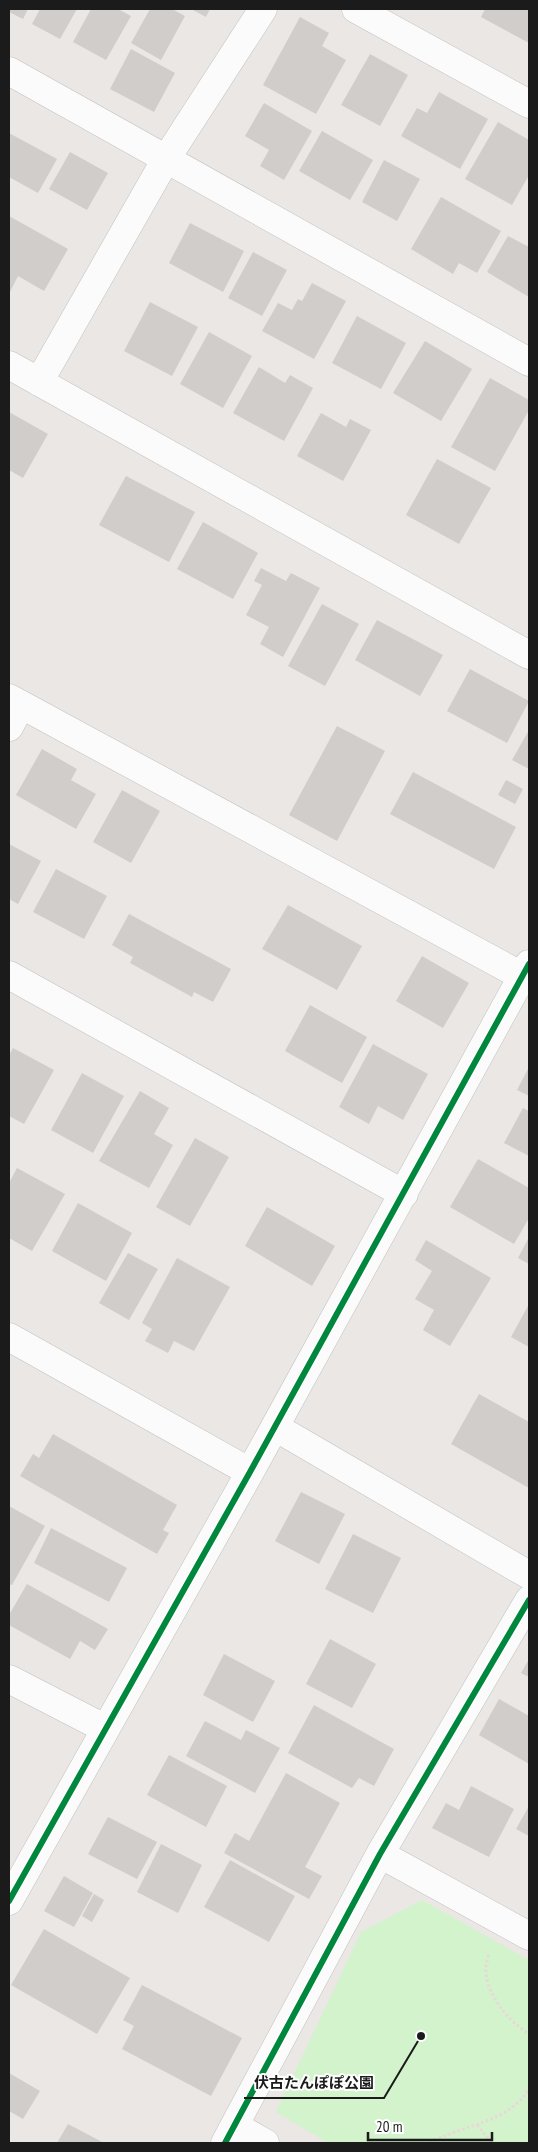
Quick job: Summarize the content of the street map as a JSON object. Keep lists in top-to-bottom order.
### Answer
{
  "places": ["伏古たんぽぽ公園"],
  "scale_bar": "20 m"
}
